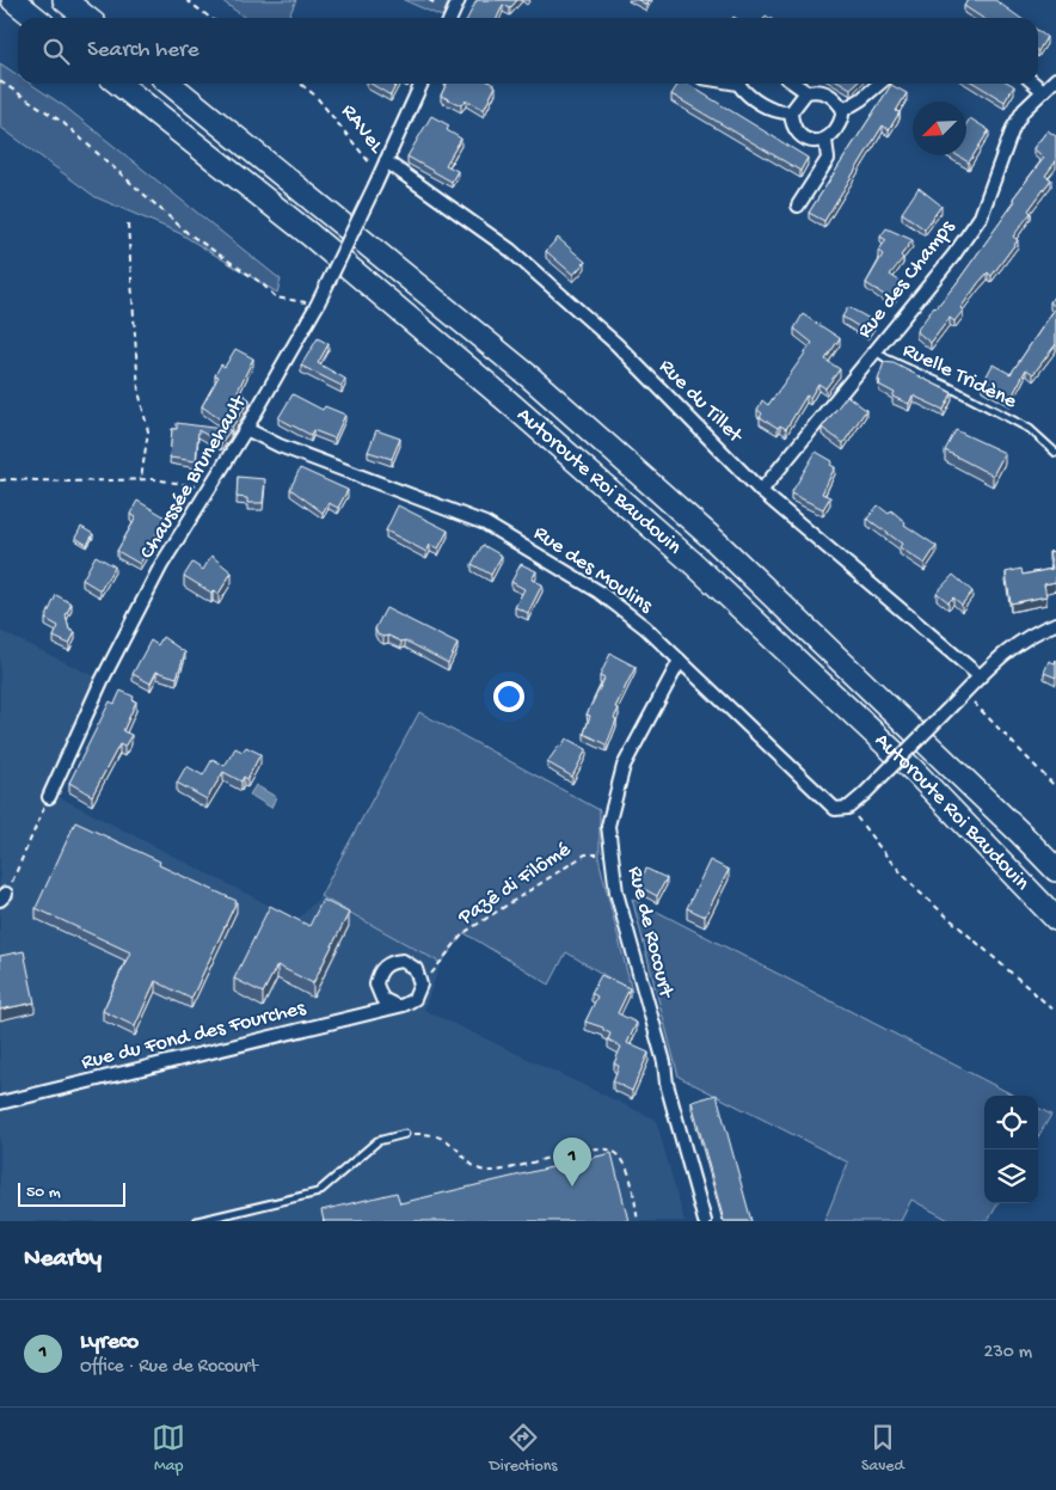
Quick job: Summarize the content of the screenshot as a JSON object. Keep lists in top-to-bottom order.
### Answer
{
  "streets": {
    "highway": ["Autoroute Roi Baudouin"],
    "street": [
      "Rue des Champs",
      "Rue du Tillet",
      "Chaussée Brunehault",
      "Rue des Moulins",
      "Rue de Rocourt",
      "Rue du Fond des Fourches"
    ],
    "lane": ["Ruelle Tridène"],
    "path": ["RAVeL", "Pazê di Filômé"]
  },
  "crossings": [
    ["RAVeL", "Chaussée Brunehault"],
    ["Rue des Champs", "Ruelle Tridène"],
    ["Rue des Champs", "Rue du Tillet"],
    ["Rue du Tillet", "Chaussée Brunehault"],
    ["Chaussée Brunehault", "Rue des Moulins"],
    ["Rue des Moulins", "Rue de Rocourt"],
    ["Pazê di Filômé", "Rue de Rocourt"],
    ["Pazê di Filômé", "Rue du Fond des Fourches"]
  ],
  "scale_bar": "50 m",
  "north": "bottom left",
  "page": {
    "search": "Search here",
    "pins": "1",
    "scale": "50 m",
    "heading": "Nearby",
    "list": [
      {
        "mark": "1",
        "name": "Lyreco",
        "note": "Office · Rue de Rocourt",
        "value": "230 m"
      }
    ],
    "nav": ["Map", "Directions", "Saved"]
  }
}
